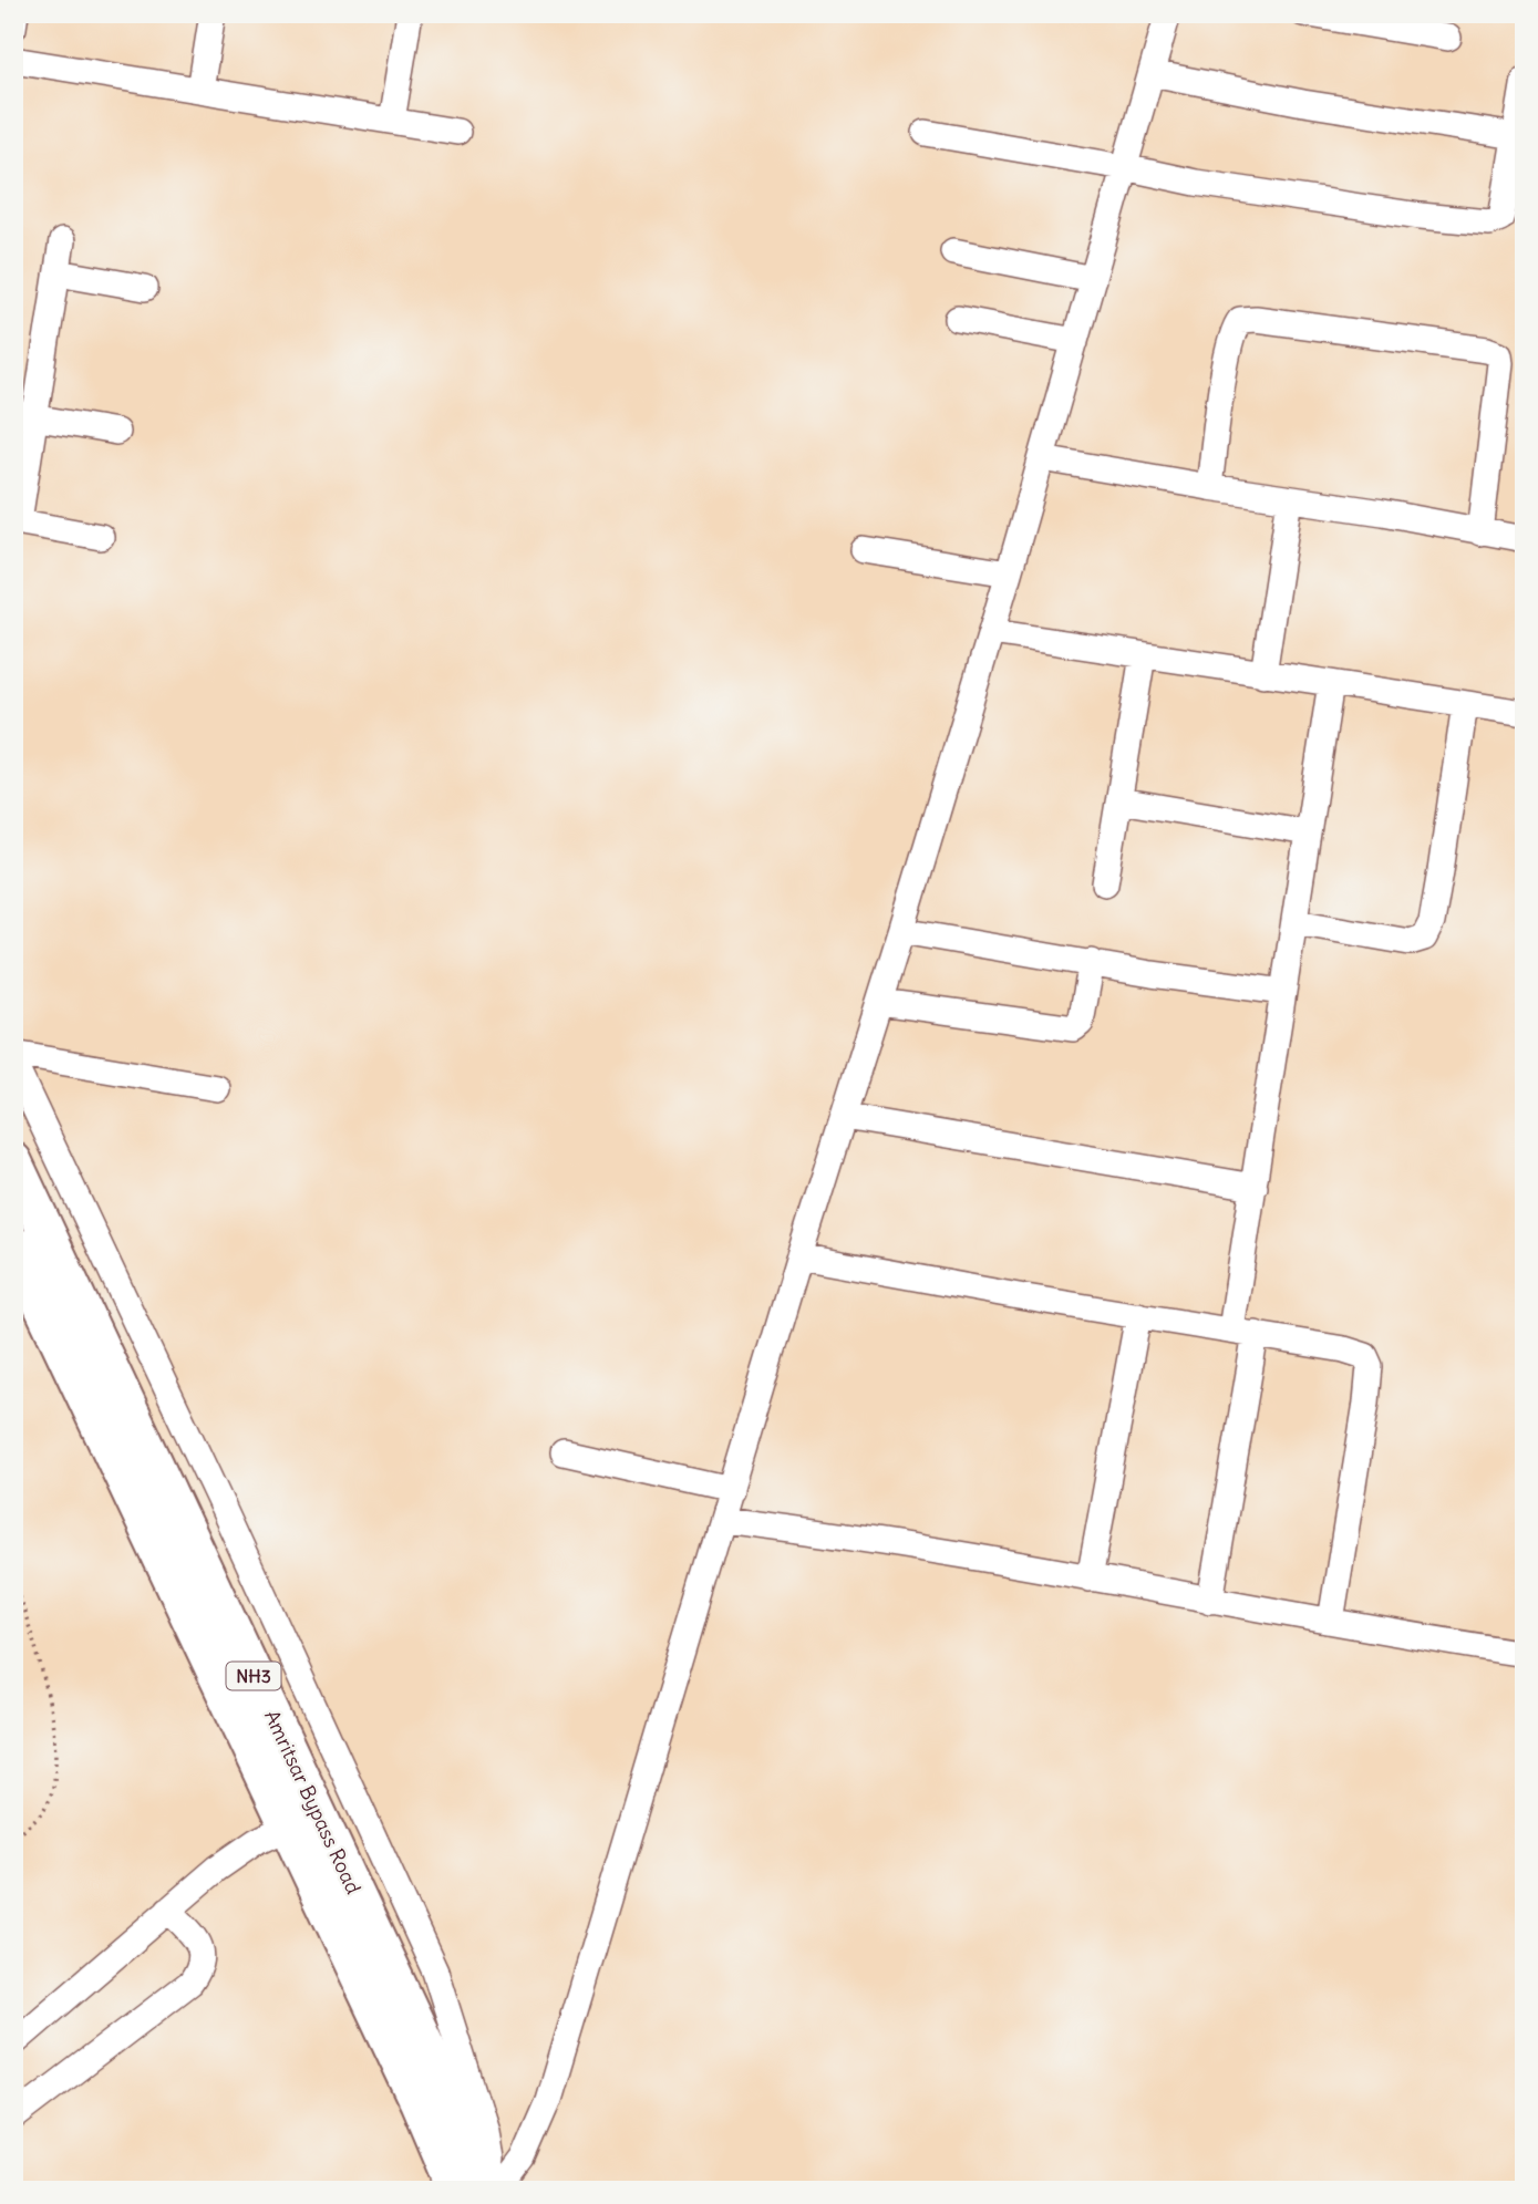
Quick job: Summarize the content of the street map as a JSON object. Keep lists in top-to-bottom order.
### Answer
{
  "streets": {
    "highway": ["NH3", "Amritsar Bypass Road"]
  }
}
